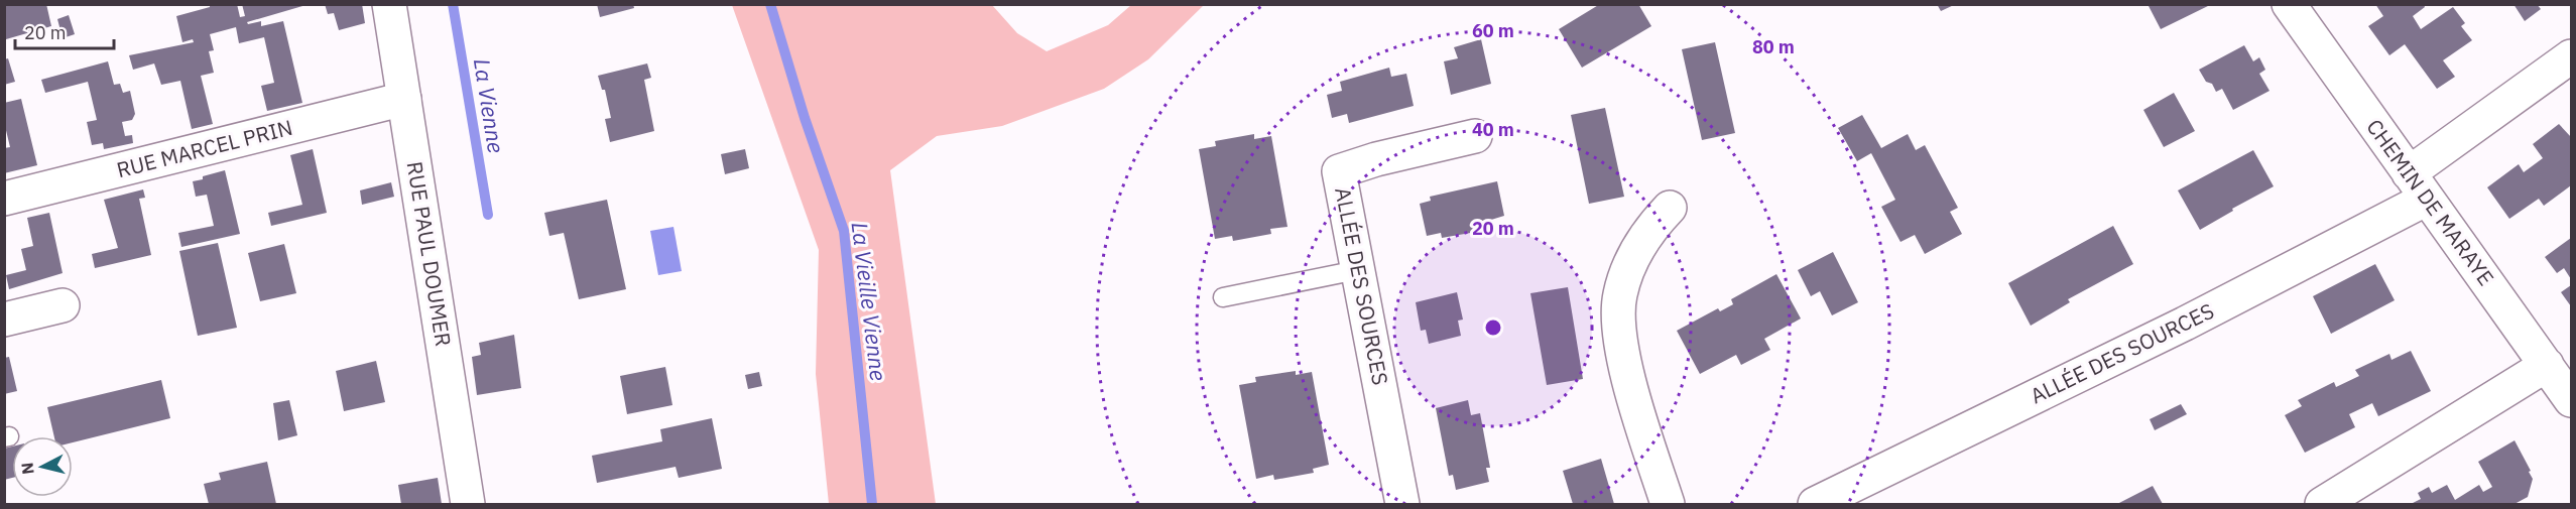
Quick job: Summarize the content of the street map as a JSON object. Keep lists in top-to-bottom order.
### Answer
{
  "streets": {
    "street": [
      "RUE MARCEL PRIN",
      "CHEMIN DE MARAYE",
      "RUE PAUL DOUMER",
      "ALLÉE DES SOURCES"
    ]
  },
  "crossings": [
    ["RUE MARCEL PRIN", "RUE PAUL DOUMER"],
    ["CHEMIN DE MARAYE", "ALLÉE DES SOURCES"]
  ],
  "water": ["La Vienne", "La Vieille Vienne"],
  "scale_bar": "20 m",
  "north": "left",
  "rings": [
    "60 m",
    "80 m",
    "40 m",
    "20 m"
  ]
}
